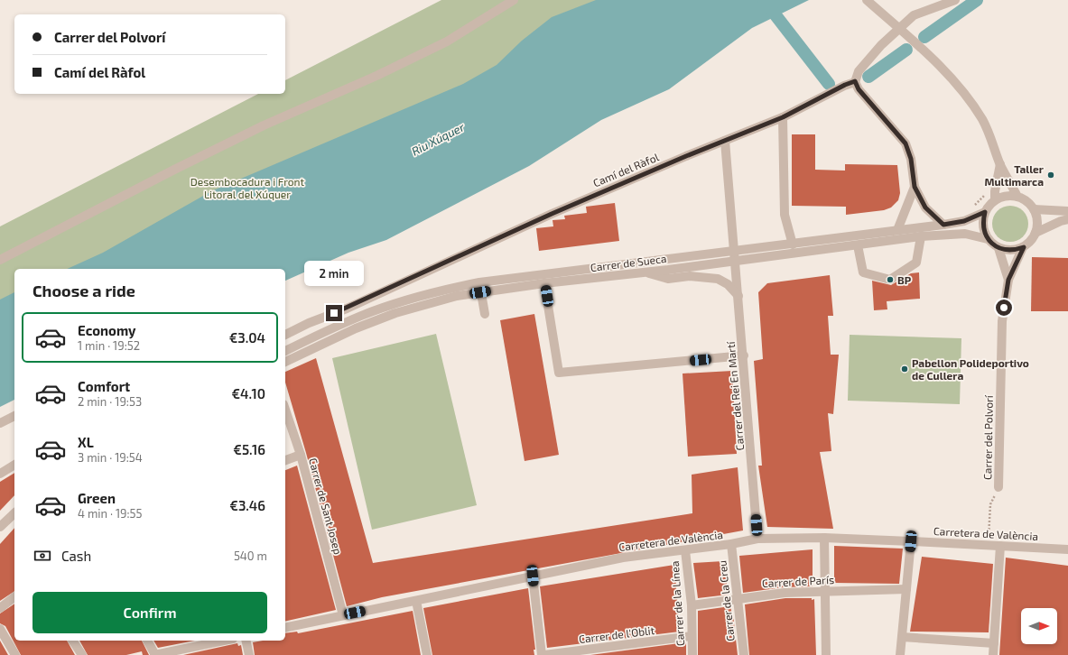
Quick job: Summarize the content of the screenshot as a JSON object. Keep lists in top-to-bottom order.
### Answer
{
  "streets": {
    "street": [
      "Camí del Ràfol",
      "Carrer de Sueca",
      "Carrer del Rei En Martí",
      "Carrer del Polvorí",
      "Carrer de Sant Josep",
      "Carretera de València",
      "Carrer de París",
      "Carrer de la Creu",
      "Carrer de la Línea",
      "Carrer de l'Oblit"
    ]
  },
  "crossings": [
    ["Camí del Ràfol", "Carrer del Rei En Martí"],
    ["Carrer de Sueca", "Carrer del Rei En Martí"],
    ["Carrer de Sueca", "Carrer del Polvorí"],
    ["Carrer del Rei En Martí", "Carretera de València"],
    ["Carrer de Sant Josep", "Carretera de València"],
    ["Carretera de València", "Carrer de la Creu"],
    ["Carretera de València", "Carrer de la Línea"],
    ["Carrer de París", "Carrer de la Creu"],
    ["Carrer de París", "Carrer de la Línea"],
    ["Carrer de la Línea", "Carrer de l'Oblit"]
  ],
  "water": ["Riu Xúquer"],
  "parks": ["Desembocadura i Front Litoral del Xúquer"],
  "places": ["Taller Multimarca", "BP", "Pabellon Polideportivo de Cullera"],
  "north": "right",
  "page": {
    "banner": ["Carrer del Polvorí", "Camí del Ràfol"],
    "bubble": "2 min",
    "heading": "Choose a ride",
    "list": [
      {
        "name": "Economy",
        "note": "1 min · 19:52",
        "value": "€3.04"
      },
      {
        "name": "Comfort",
        "note": "2 min · 19:53",
        "value": "€4.10"
      },
      {
        "name": "XL",
        "note": "3 min · 19:54",
        "value": "€5.16"
      },
      {
        "name": "Green",
        "note": "4 min · 19:55",
        "value": "€3.46"
      }
    ],
    "pay": ["Cash", "540 m"],
    "buttons": "Confirm"
  }
}
